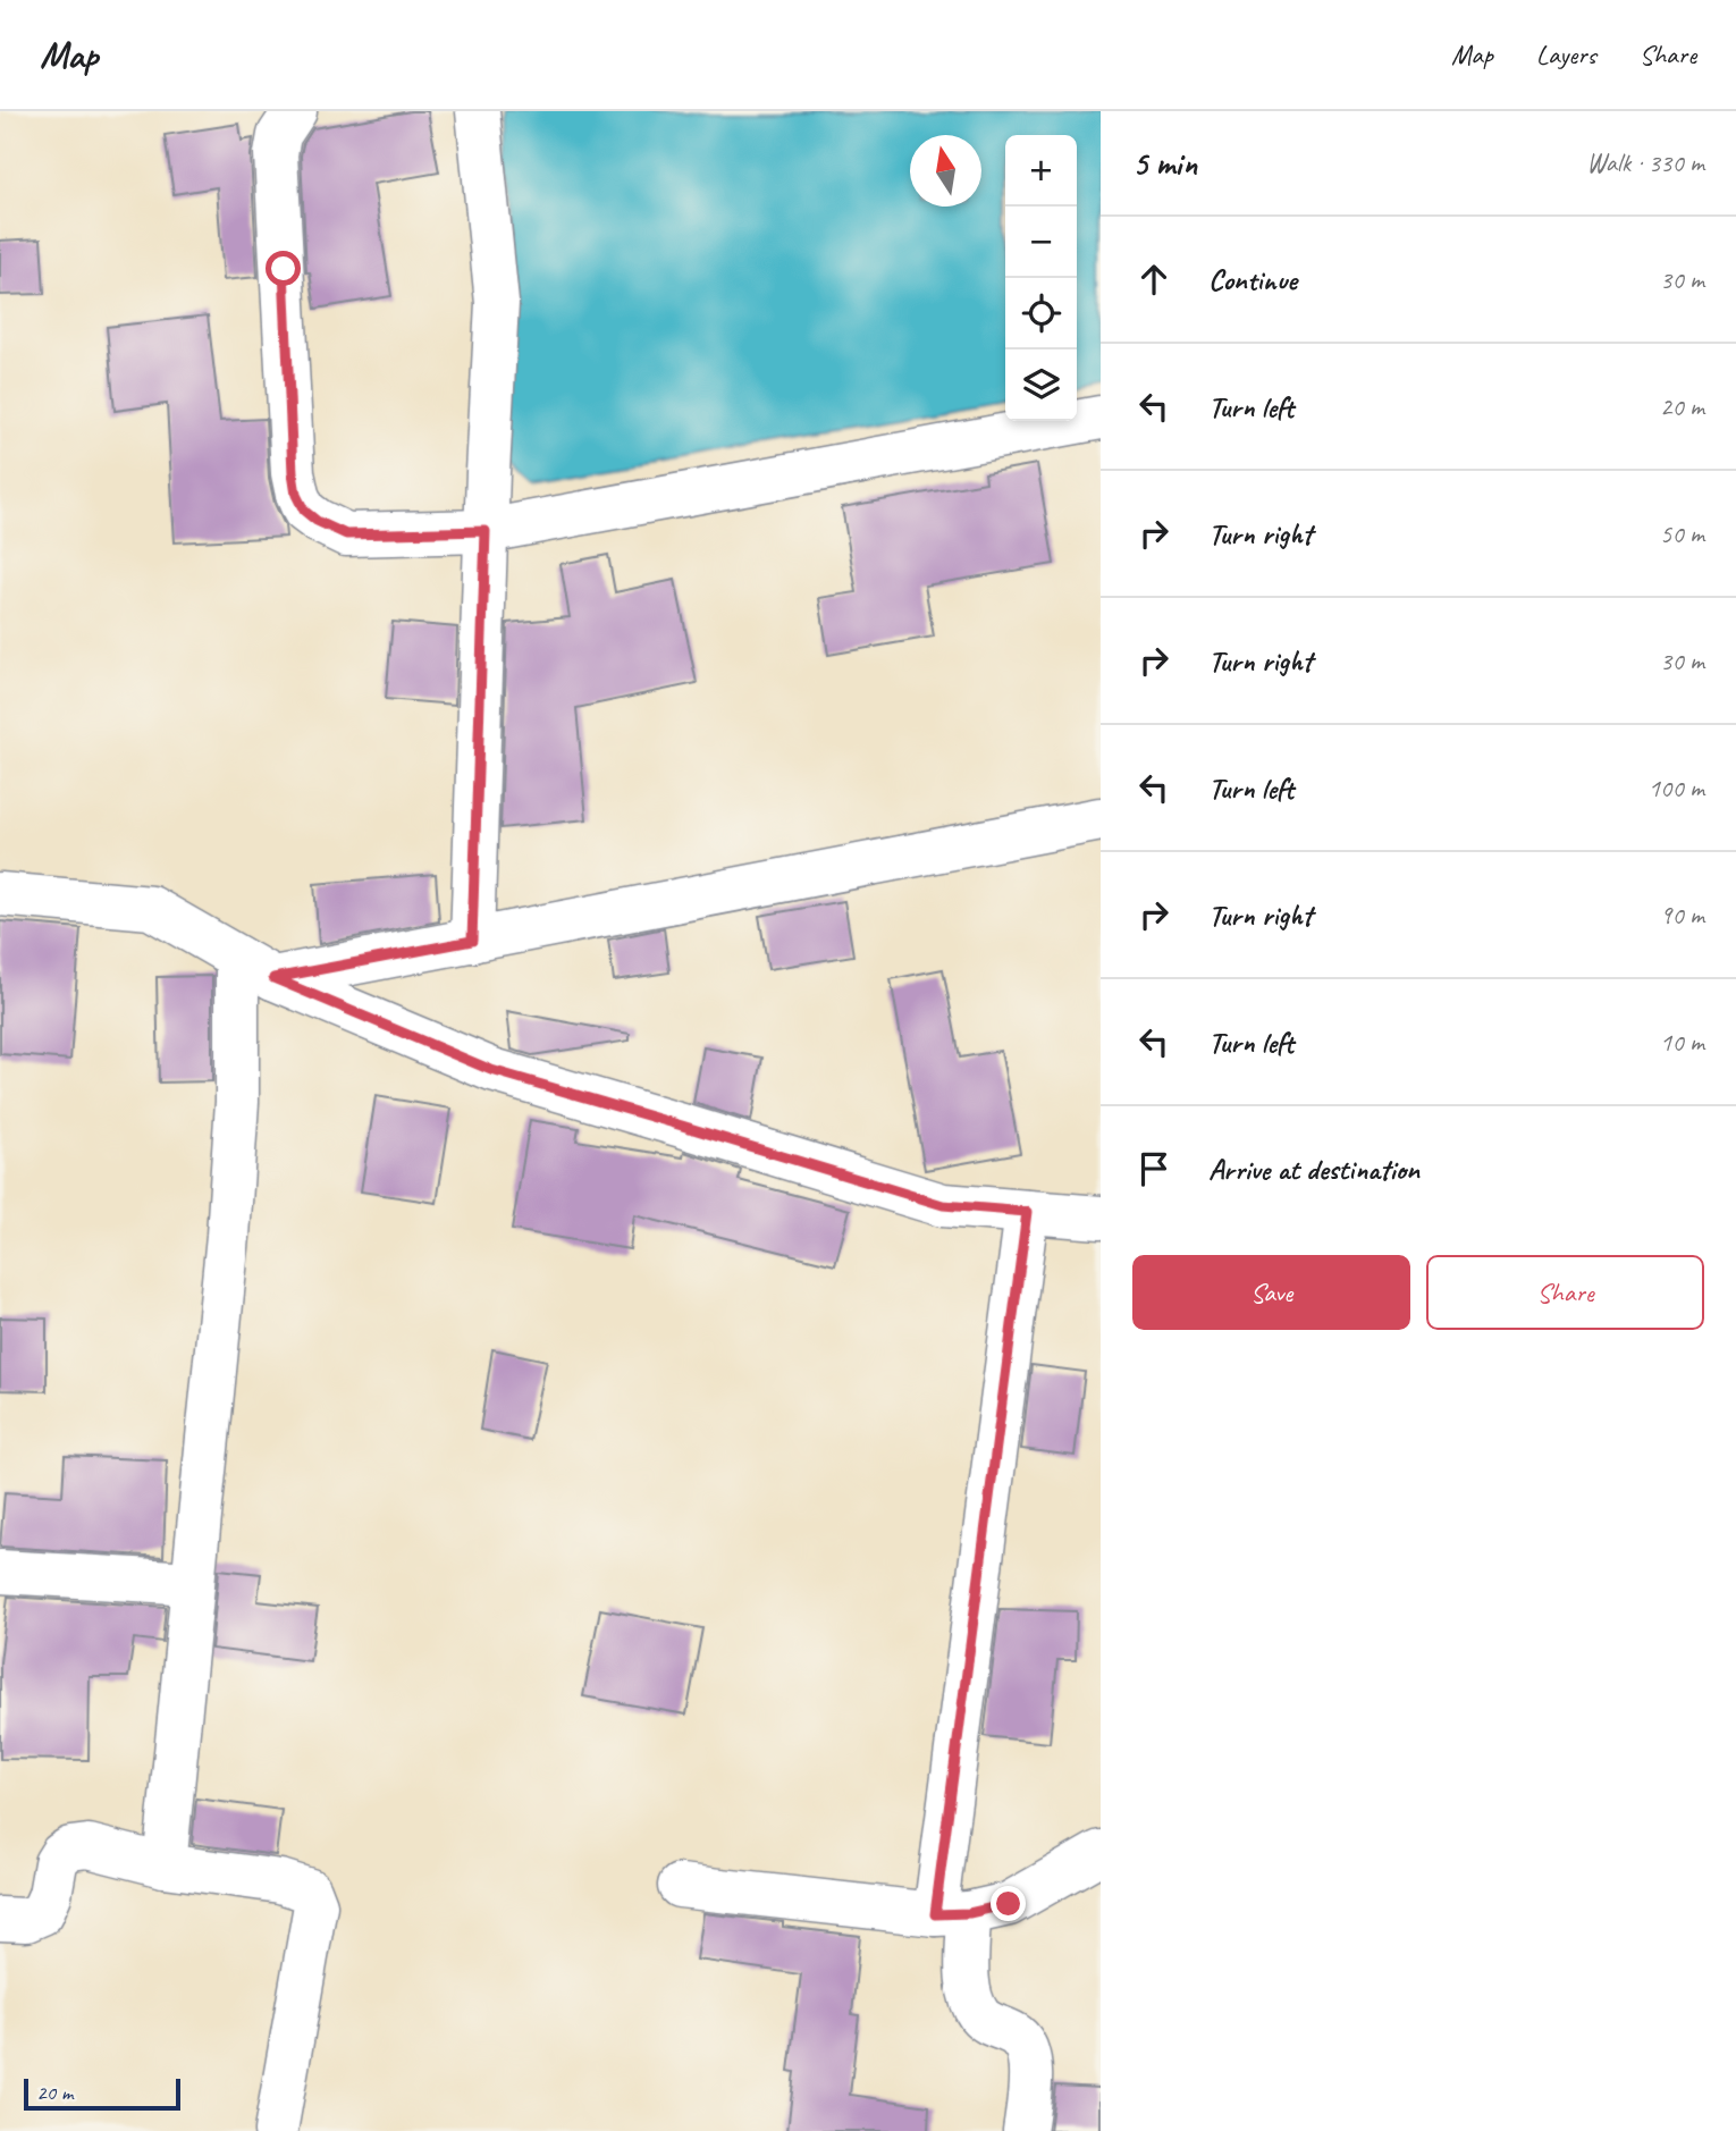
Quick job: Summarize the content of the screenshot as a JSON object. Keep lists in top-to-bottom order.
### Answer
{
  "scale_bar": "20 m",
  "north": "top",
  "page": {
    "header": "Map",
    "nav": ["Map", "Layers", "Share"],
    "heading": ["5 min", "Walk · 330 m"],
    "map_buttons": ["+", "−"],
    "list": [
      ["Continue", "30 m"],
      ["Turn left", "20 m"],
      ["Turn right", "50 m"],
      ["Turn right", "30 m"],
      ["Turn left", "100 m"],
      ["Turn right", "90 m"],
      ["Turn left", "10 m"],
      "Arrive at destination"
    ],
    "buttons": ["Save", "Share"],
    "scale": "20 m"
  }
}
